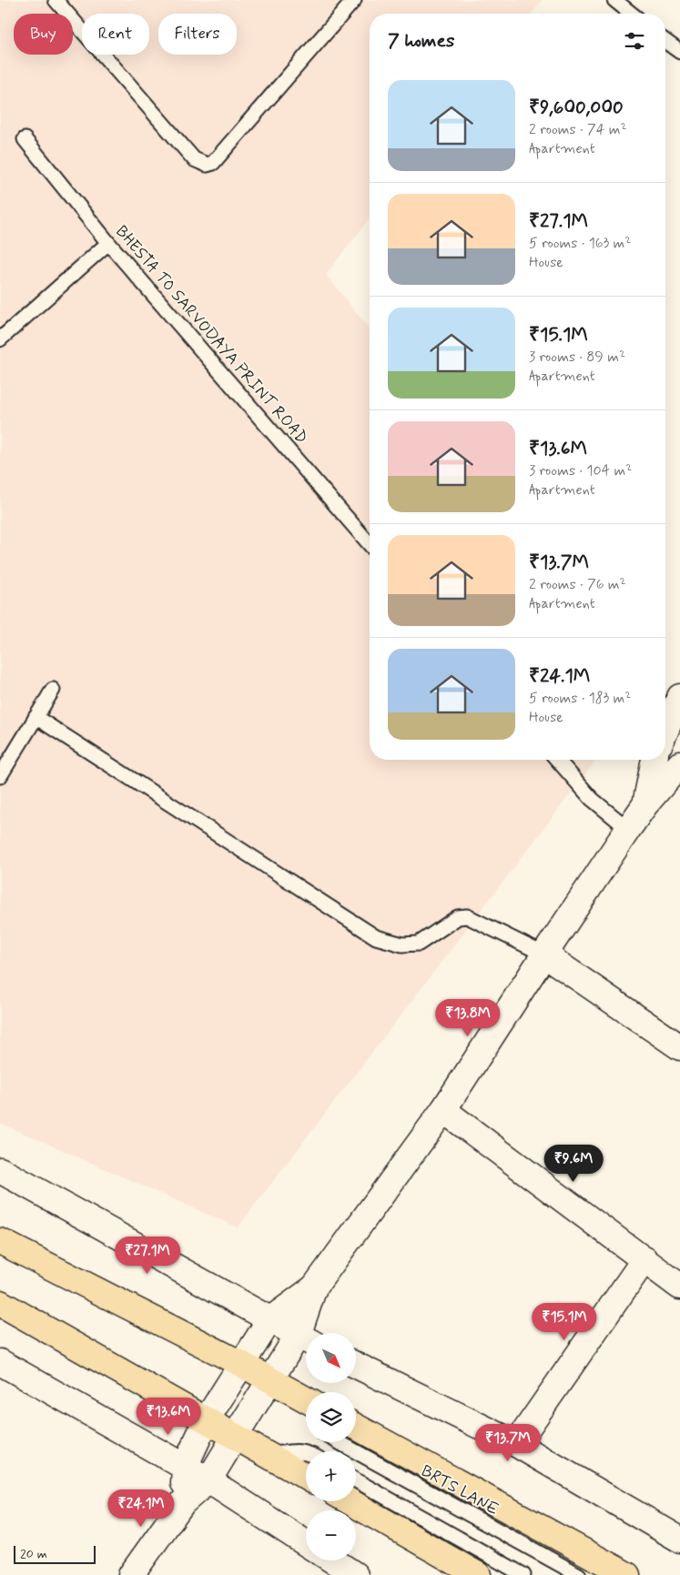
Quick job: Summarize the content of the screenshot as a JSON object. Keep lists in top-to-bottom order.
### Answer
{
  "streets": {
    "lane": ["BHESTA TO SARVODAYA PRINT ROAD", "BRTS LANE"]
  },
  "scale_bar": "20 m",
  "north": "bottom right",
  "page": {
    "chip": ["Buy", "Rent", "Filters"],
    "heading": "7 homes",
    "list": [
      {
        "name": "₹9,600,000",
        "note": "2 rooms · 74 m² · Apartment"
      },
      {
        "name": "₹27.1M",
        "note": "5 rooms · 163 m² · House"
      },
      {
        "name": "₹15.1M",
        "note": "3 rooms · 89 m² · Apartment"
      },
      {
        "name": "₹13.6M",
        "note": "3 rooms · 104 m² · Apartment"
      },
      {
        "name": "₹13.7M",
        "note": "2 rooms · 76 m² · Apartment"
      },
      {
        "name": "₹24.1M",
        "note": "5 rooms · 183 m² · House"
      }
    ],
    "price": [
      "₹13.8M",
      "₹9.6M",
      "₹27.1M",
      "₹15.1M",
      "₹13.6M",
      "₹13.7M",
      "₹24.1M"
    ],
    "map_buttons": ["+", "−"],
    "scale": "20 m"
  }
}
